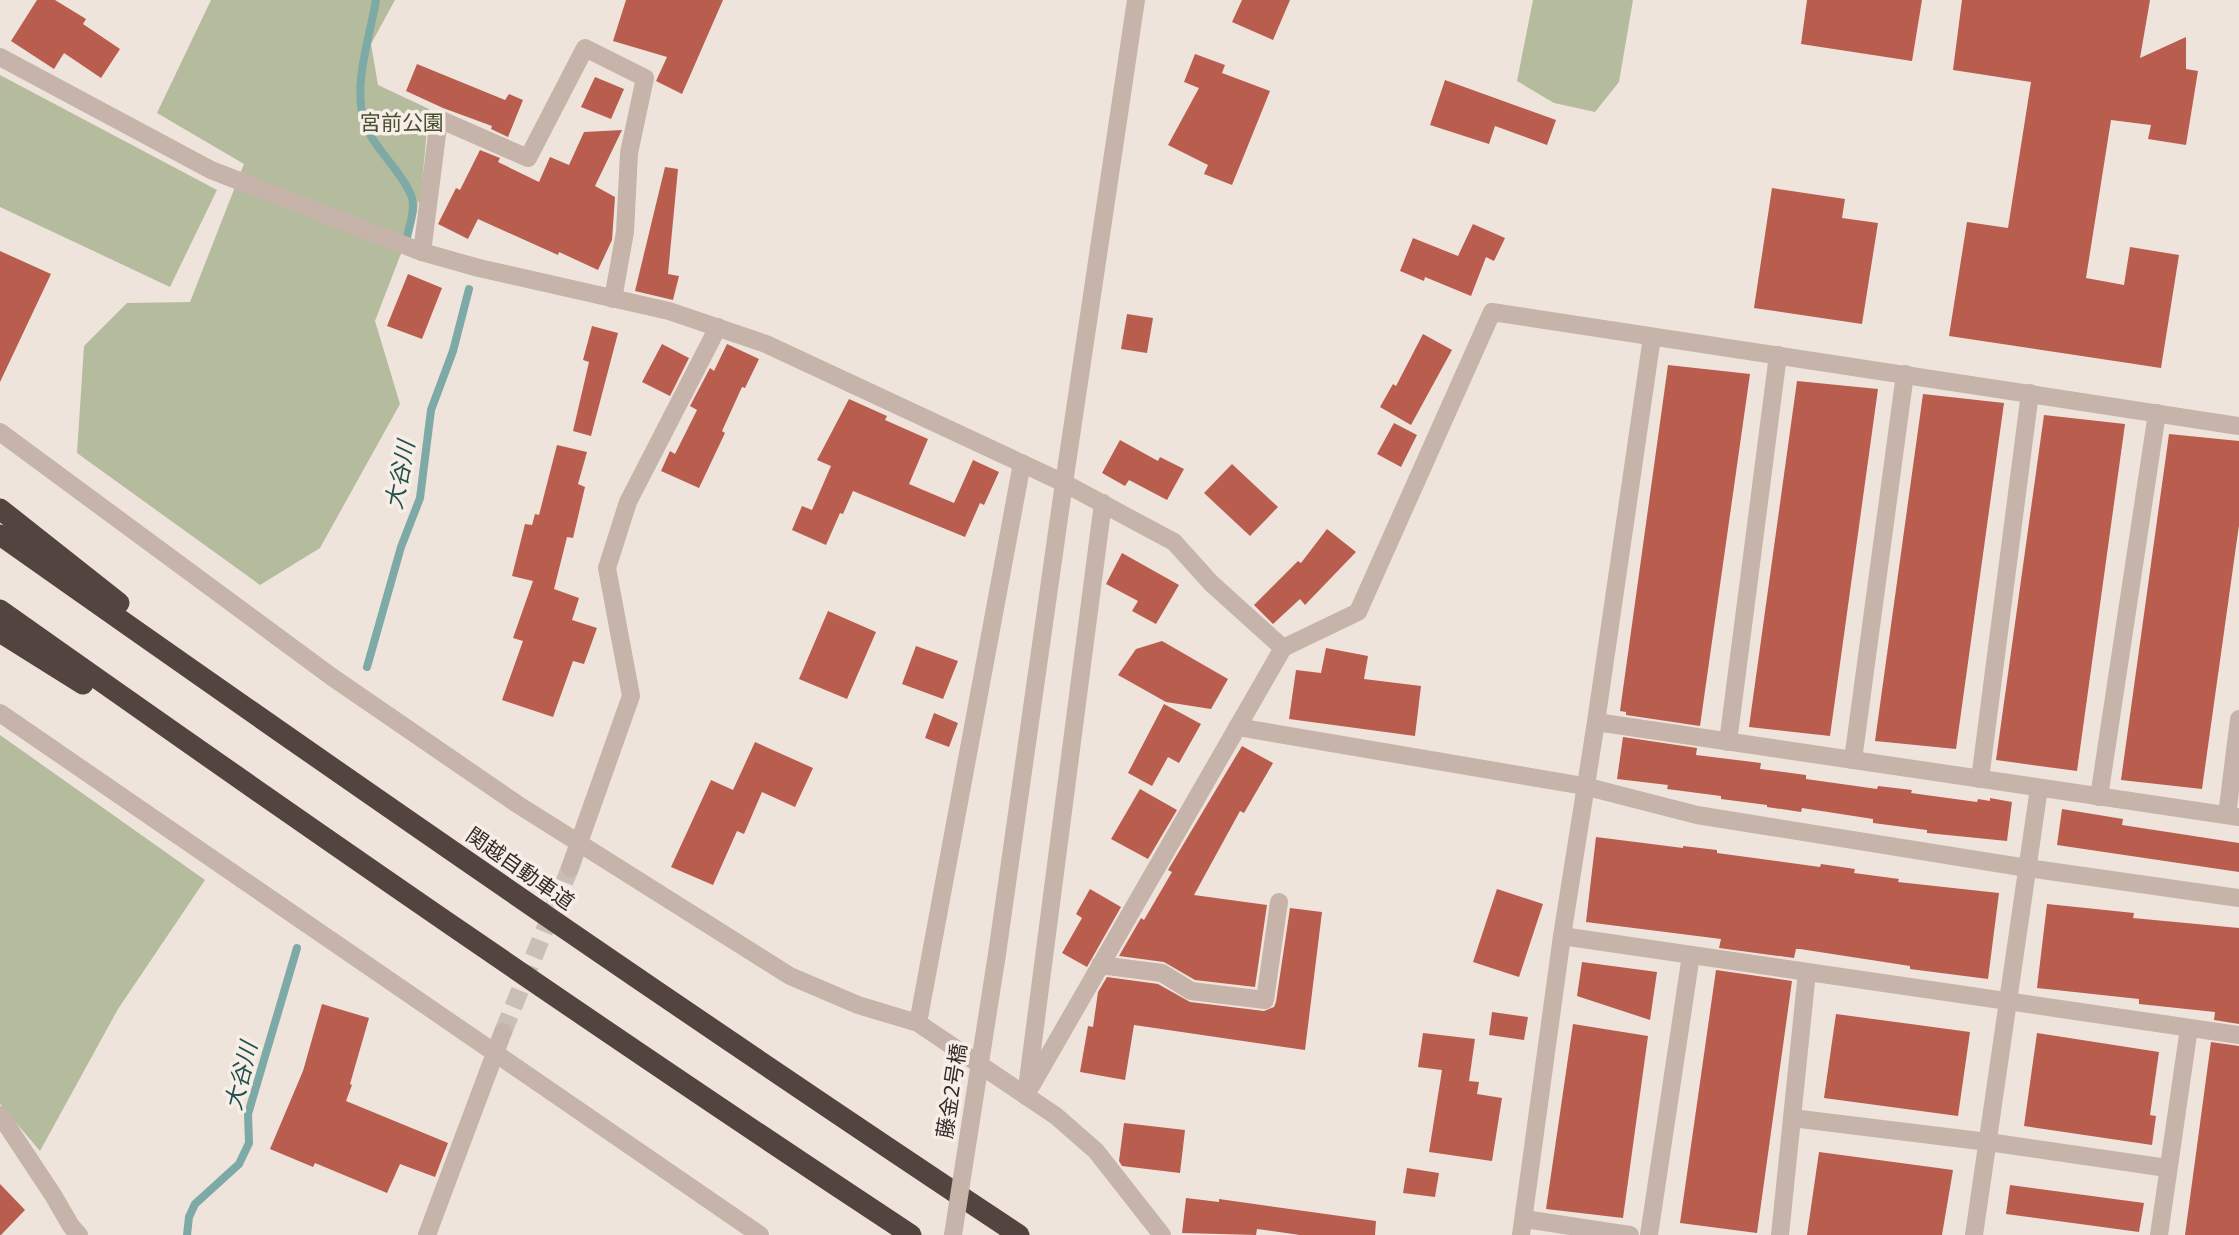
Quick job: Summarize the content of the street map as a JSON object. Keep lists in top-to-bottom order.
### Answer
{
  "streets": {
    "highway": ["関越自動車道"],
    "street": ["藤金2号橋"]
  },
  "water": ["大谷川"],
  "parks": ["宮前公園"]
}
